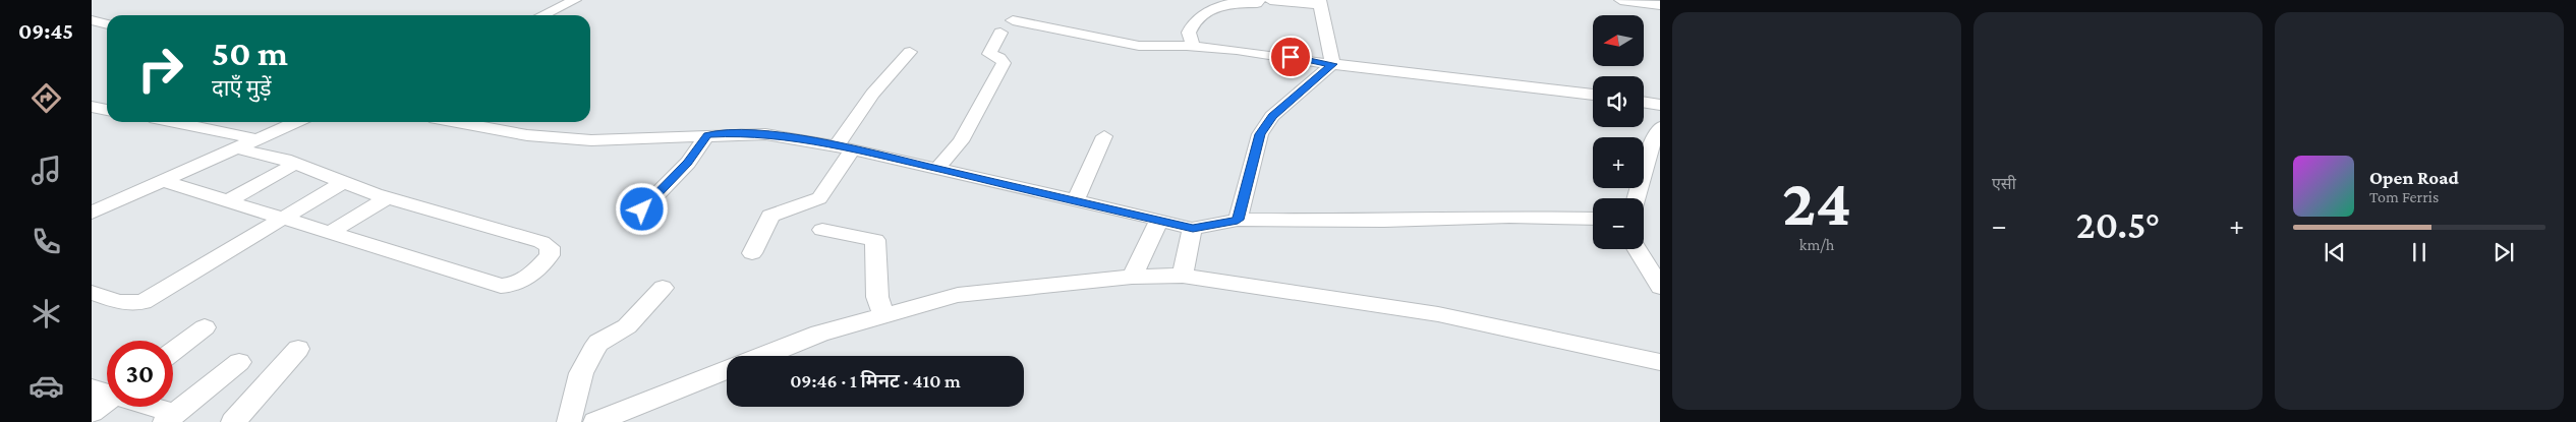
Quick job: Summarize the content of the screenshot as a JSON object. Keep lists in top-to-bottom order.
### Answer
{
  "north": "left",
  "page": {
    "tabs": "09:45",
    "tile": [
      ["24", "km/h"],
      "एसी"
    ],
    "map_buttons": ["+", "−"],
    "turn": ["50 m", "दाएँ मुड़ें"],
    "song": ["Open Road", "Tom Ferris"],
    "heat": ["−", "20.5°", "+"],
    "limit": "30",
    "trip": "09:46 · 1 मिनट · 410 m"
  }
}
